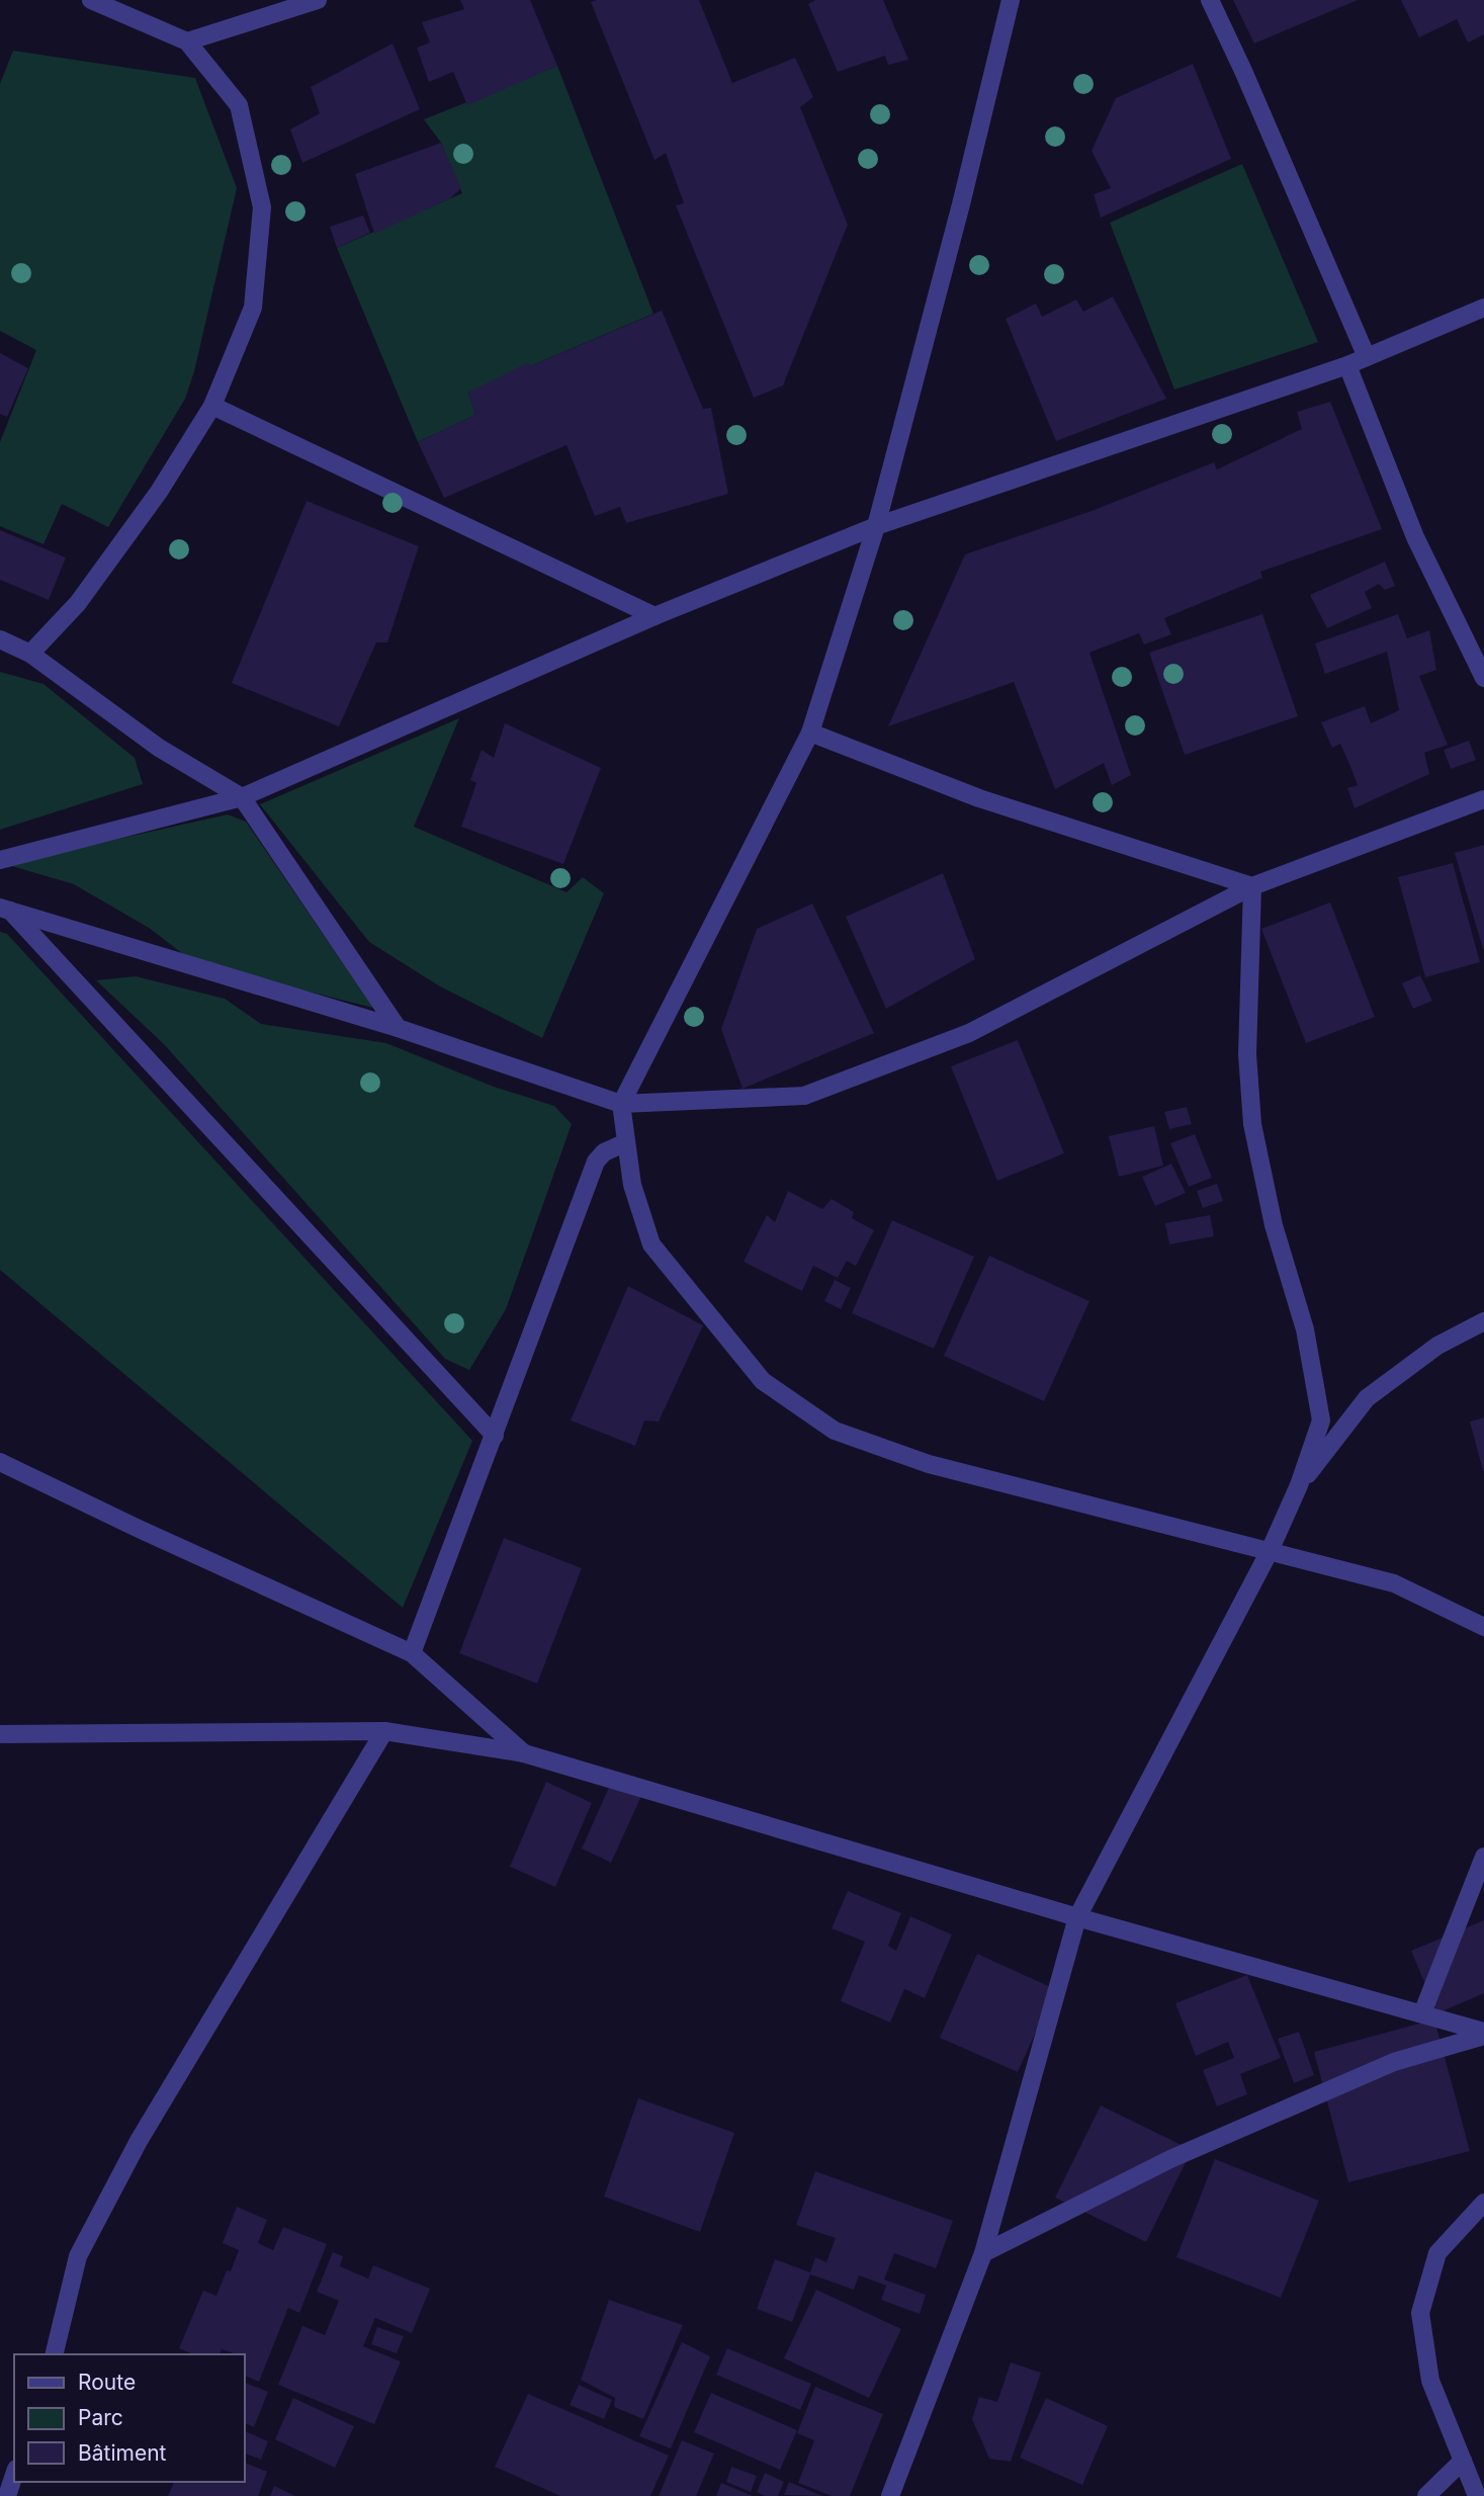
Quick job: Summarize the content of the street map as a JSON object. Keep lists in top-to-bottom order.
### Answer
{
  "legend": ["Route", "Parc", "Bâtiment"]
}
